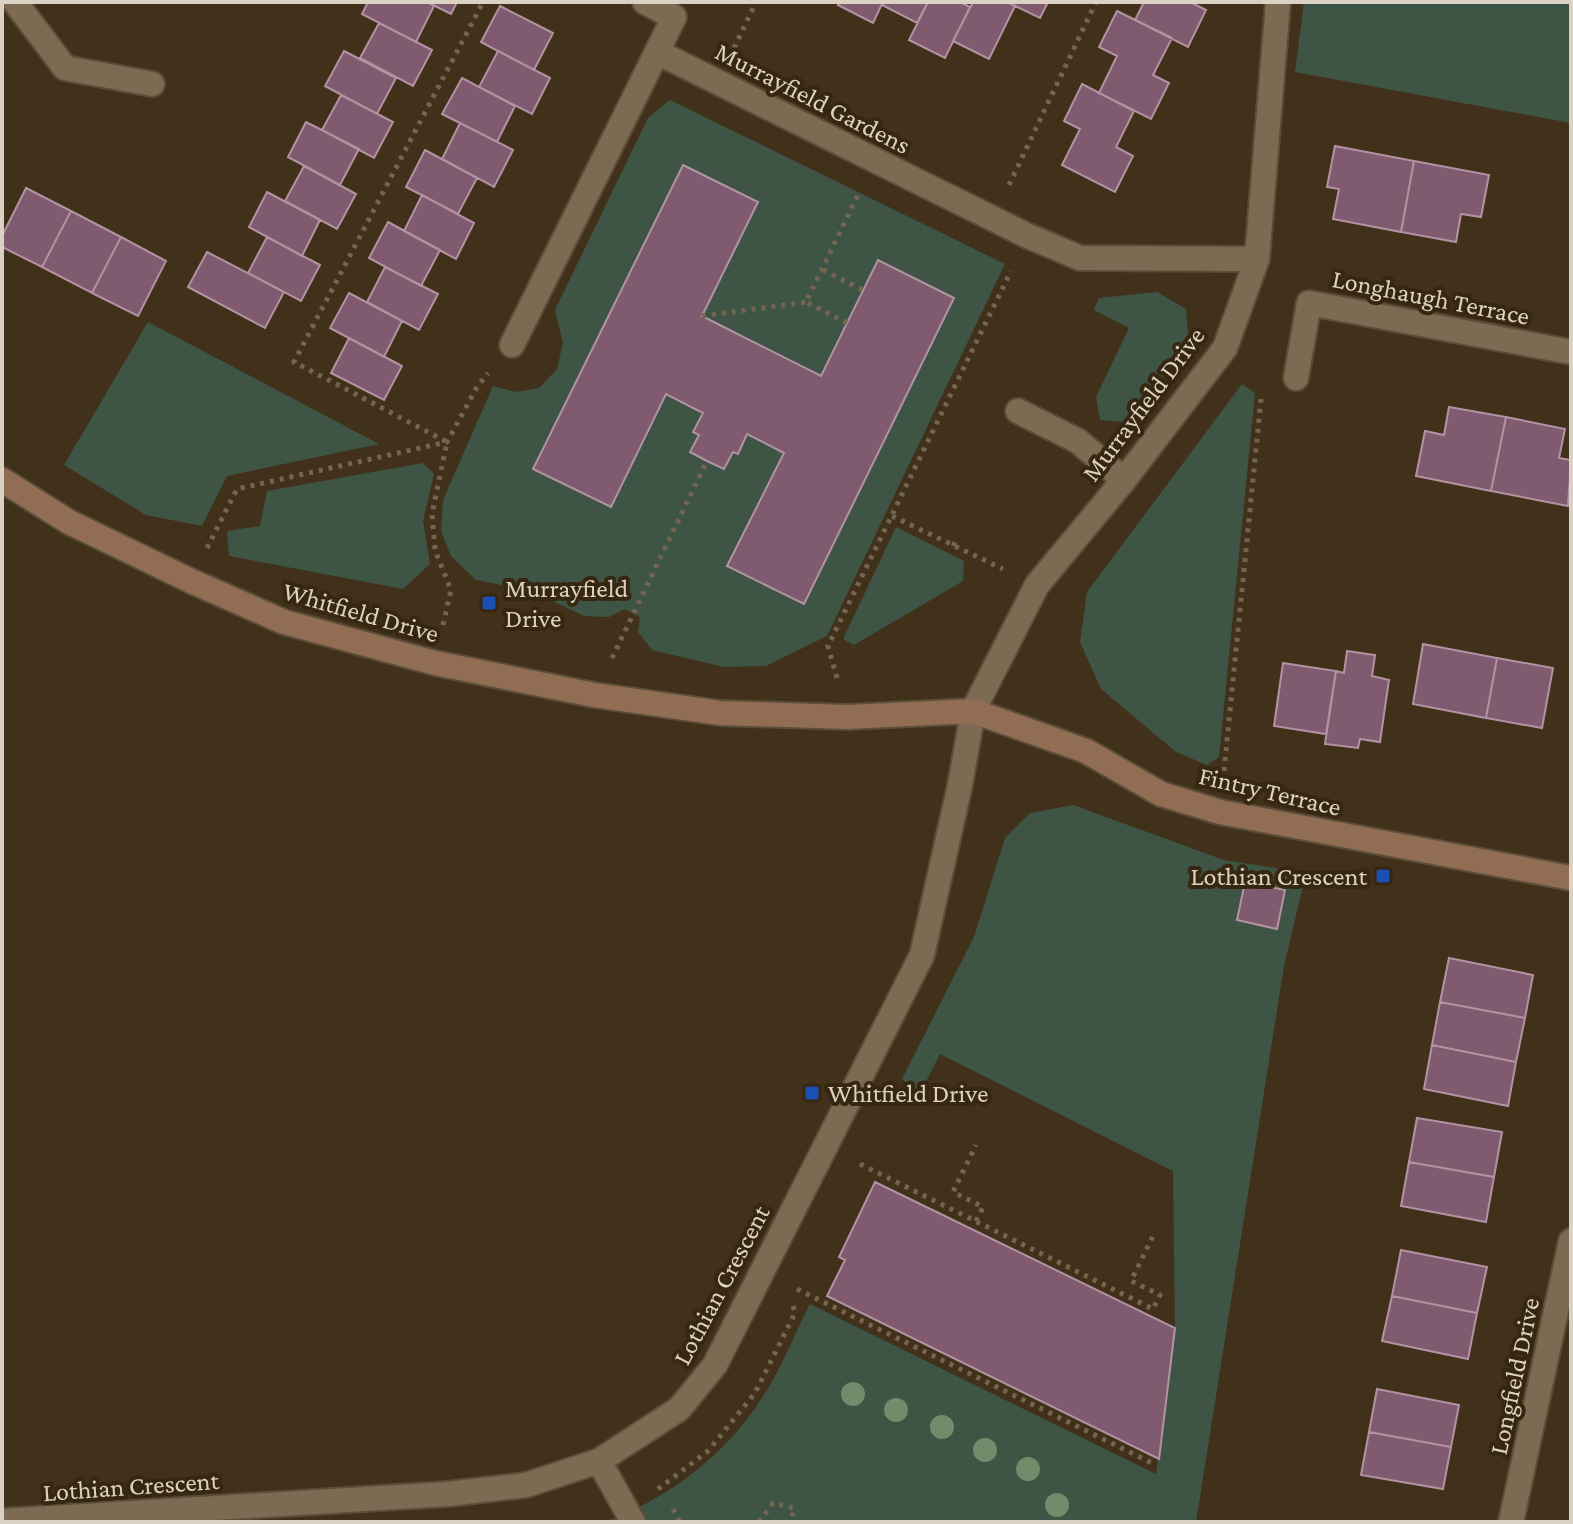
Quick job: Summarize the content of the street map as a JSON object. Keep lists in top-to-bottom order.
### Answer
{
  "streets": {
    "street": [
      "Murrayfield Gardens",
      "Longhaugh Terrace",
      "Murrayfield Drive",
      "Whitfield Drive",
      "Fintry Terrace",
      "Lothian Crescent",
      "Longfield Drive"
    ]
  },
  "crossings": [
    ["Murrayfield Gardens", "Murrayfield Drive"],
    ["Murrayfield Drive", "Whitfield Drive"],
    ["Murrayfield Drive", "Fintry Terrace"],
    ["Murrayfield Drive", "Lothian Crescent"],
    ["Whitfield Drive", "Fintry Terrace"],
    ["Whitfield Drive", "Lothian Crescent"],
    ["Fintry Terrace", "Lothian Crescent"]
  ],
  "places": {
    "transit": ["Murrayfield Drive", "Lothian Crescent", "Whitfield Drive"]
  }
}
